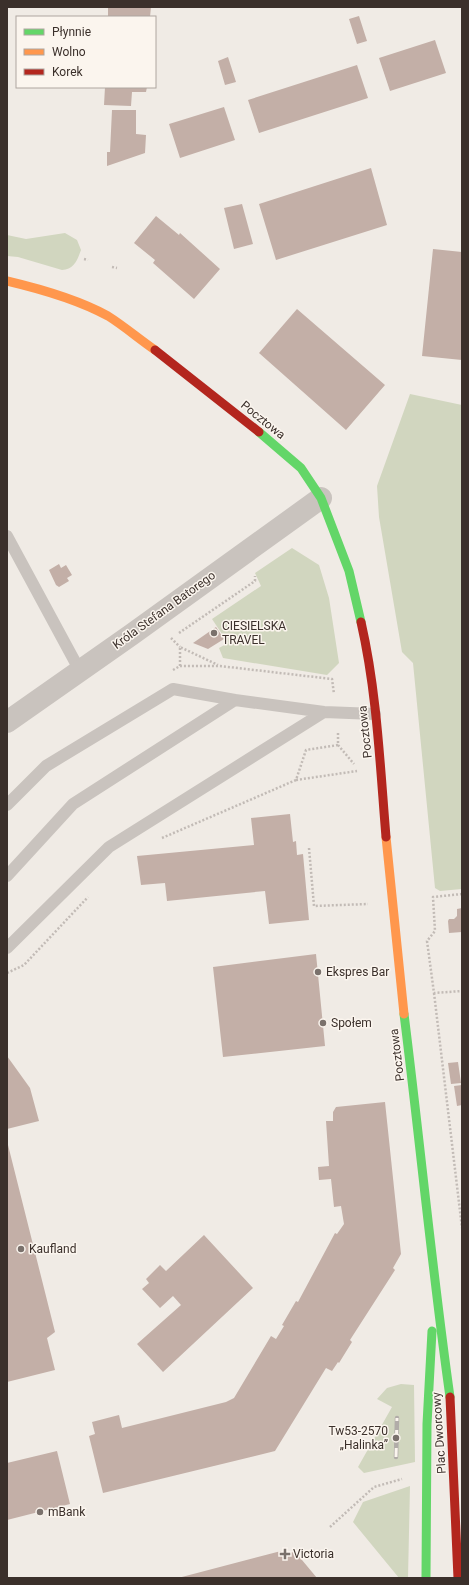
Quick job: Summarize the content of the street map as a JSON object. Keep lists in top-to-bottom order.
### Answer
{
  "streets": {
    "main road": ["Pocztowa", "Plac Dworcowy"],
    "street": ["Króla Stefana Batorego"]
  },
  "crossings": [
    ["Pocztowa", "Króla Stefana Batorego"],
    ["Pocztowa", "Plac Dworcowy"]
  ],
  "places": {
    "other": [
      "CIESIELSKA TRAVEL",
      "Ekspres Bar",
      "Społem",
      "Kaufland",
      "Tw53-2570 „Halinka”",
      "mBank"
    ],
    "health": ["Victoria"]
  },
  "legend": ["Płynnie", "Wolno", "Korek"]
}
